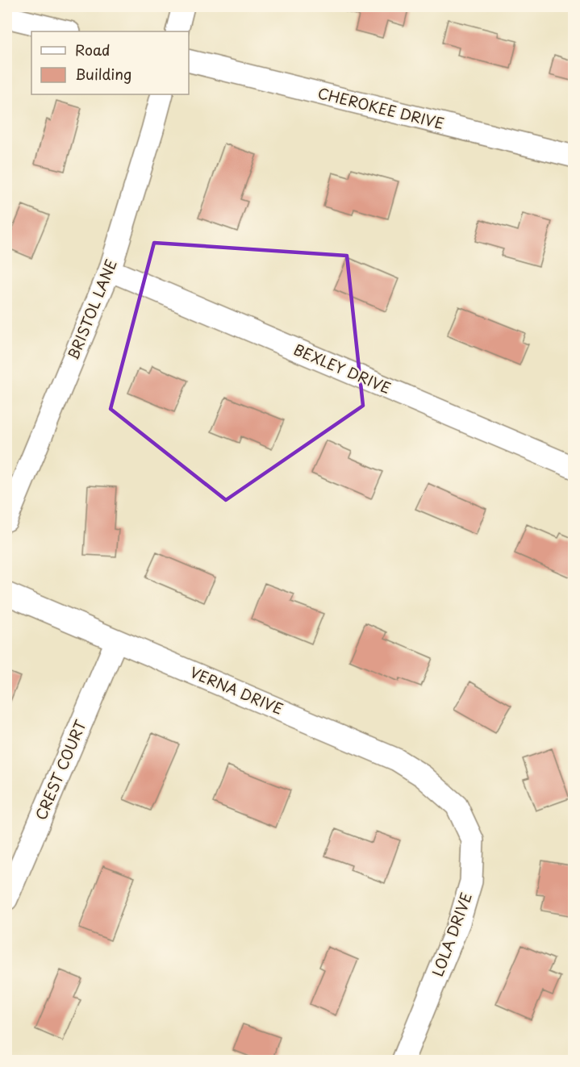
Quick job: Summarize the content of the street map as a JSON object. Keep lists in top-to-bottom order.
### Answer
{
  "streets": {
    "street": [
      "CHEROKEE DRIVE",
      "BRISTOL LANE",
      "BEXLEY DRIVE",
      "VERNA DRIVE",
      "CREST COURT",
      "LOLA DRIVE"
    ]
  },
  "crossings": [
    ["BRISTOL LANE", "BEXLEY DRIVE"],
    ["VERNA DRIVE", "CREST COURT"],
    ["VERNA DRIVE", "LOLA DRIVE"]
  ],
  "legend": ["Road", "Building"]
}
